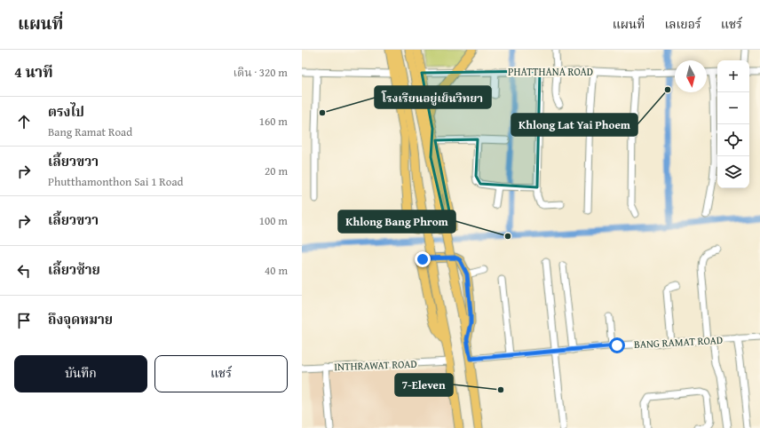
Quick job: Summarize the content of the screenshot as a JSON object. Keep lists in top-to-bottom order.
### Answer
{
  "streets": {
    "street": ["PHATTHANA ROAD", "BANG RAMAT ROAD", "INTHRAWAT ROAD"]
  },
  "places": [
    "Khlong Lat Yai Phoem",
    "โรงเรียนอยู่เย็นวิทยา",
    "Khlong Bang Phrom",
    "7-Eleven"
  ],
  "north": "bottom",
  "page": {
    "header": "แผนที่",
    "nav": ["แผนที่", "เลเยอร์", "แชร์"],
    "heading": ["4 นาที", "เดิน · 320 m"],
    "map_buttons": ["+", "−"],
    "list": [
      ["ตรงไป", "Bang Ramat Road", "160 m"],
      ["เลี้ยวขวา", "Phutthamonthon Sai 1 Road", "20 m"],
      ["เลี้ยวขวา", "100 m"],
      ["เลี้ยวซ้าย", "40 m"],
      "ถึงจุดหมาย"
    ],
    "buttons": ["บันทึก", "แชร์"]
  }
}
